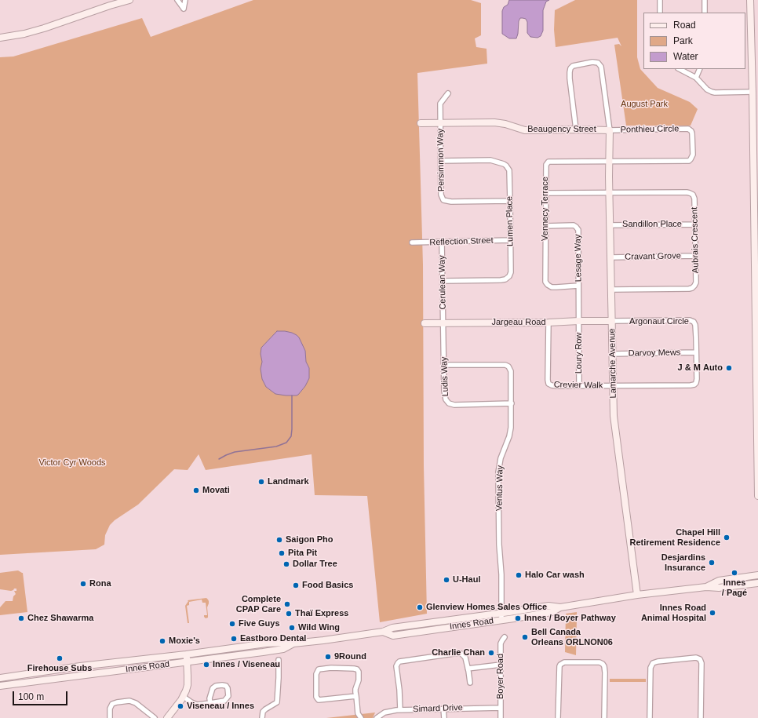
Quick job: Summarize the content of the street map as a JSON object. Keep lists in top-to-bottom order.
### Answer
{
  "streets": {
    "main road": [
      "Beaugency Street",
      "Jargeau Road",
      "Lamarche Avenue",
      "Innes Road"
    ],
    "street": [
      "Ponthieu Circle",
      "Persimmon Way",
      "Vennecy Terrace",
      "Lumen Place",
      "Sandillon Place",
      "Aubrais Crescent",
      "Reflection Street",
      "Cravant Grove",
      "Lesage Way",
      "Cerulean Way",
      "Argonaut Circle",
      "Loury Row",
      "Darvoy Mews",
      "Ludis Way",
      "Crevier Walk",
      "Ventus Way",
      "Boyer Road",
      "Simard Drive"
    ]
  },
  "crossings": [
    ["Beaugency Street", "Ponthieu Circle"],
    ["Beaugency Street", "Persimmon Way"],
    ["Beaugency Street", "Lamarche Avenue"],
    ["Ponthieu Circle", "Vennecy Terrace"],
    ["Ponthieu Circle", "Lamarche Avenue"],
    ["Persimmon Way", "Lumen Place"],
    ["Vennecy Terrace", "Aubrais Crescent"],
    ["Vennecy Terrace", "Lesage Way"],
    ["Vennecy Terrace", "Lamarche Avenue"],
    ["Lumen Place", "Reflection Street"],
    ["Lumen Place", "Cerulean Way"],
    ["Sandillon Place", "Aubrais Crescent"],
    ["Sandillon Place", "Lamarche Avenue"],
    ["Aubrais Crescent", "Cravant Grove"],
    ["Aubrais Crescent", "Lamarche Avenue"],
    ["Reflection Street", "Cerulean Way"],
    ["Cravant Grove", "Lamarche Avenue"],
    ["Lesage Way", "Jargeau Road"],
    ["Lesage Way", "Loury Row"],
    ["Cerulean Way", "Jargeau Road"],
    ["Cerulean Way", "Ludis Way"],
    ["Argonaut Circle", "Jargeau Road"],
    ["Argonaut Circle", "Darvoy Mews"],
    ["Argonaut Circle", "Lamarche Avenue"],
    ["Argonaut Circle", "Crevier Walk"],
    ["Jargeau Road", "Loury Row"],
    ["Jargeau Road", "Lamarche Avenue"],
    ["Jargeau Road", "Ludis Way"],
    ["Jargeau Road", "Crevier Walk"],
    ["Loury Row", "Crevier Walk"],
    ["Darvoy Mews", "Lamarche Avenue"],
    ["Lamarche Avenue", "Crevier Walk"],
    ["Lamarche Avenue", "Innes Road"],
    ["Ludis Way", "Ventus Way"],
    ["Ventus Way", "Innes Road"],
    ["Boyer Road", "Simard Drive"]
  ],
  "parks": ["August Park", "Victor Cyr Woods"],
  "places": [
    "J & M Auto",
    "Landmark",
    "Movati",
    "Chapel Hill Retirement Residence",
    "Saigon Pho",
    "Pita Pit",
    "Desjardins Insurance",
    "Dollar Tree",
    "Innes / Pagé",
    "Halo Car wash",
    "U-Haul",
    "Rona",
    "Food Basics",
    "Complete CPAP Care",
    "Glenview Homes Sales Office",
    "Innes Road Animal Hospital",
    "Thaï Express",
    "Chez Shawarma",
    "Innes / Boyer Pathway",
    "Five Guys",
    "Wild Wing",
    "Bell Canada Orleans ORLNON06",
    "Eastboro Dental",
    "Moxie's",
    "Charlie Chan",
    "9Round",
    "Firehouse Subs",
    "Innes / Viseneau",
    "Viseneau / Innes"
  ],
  "legend": ["Road", "Park", "Water"],
  "scale_bar": "100 m"
}
